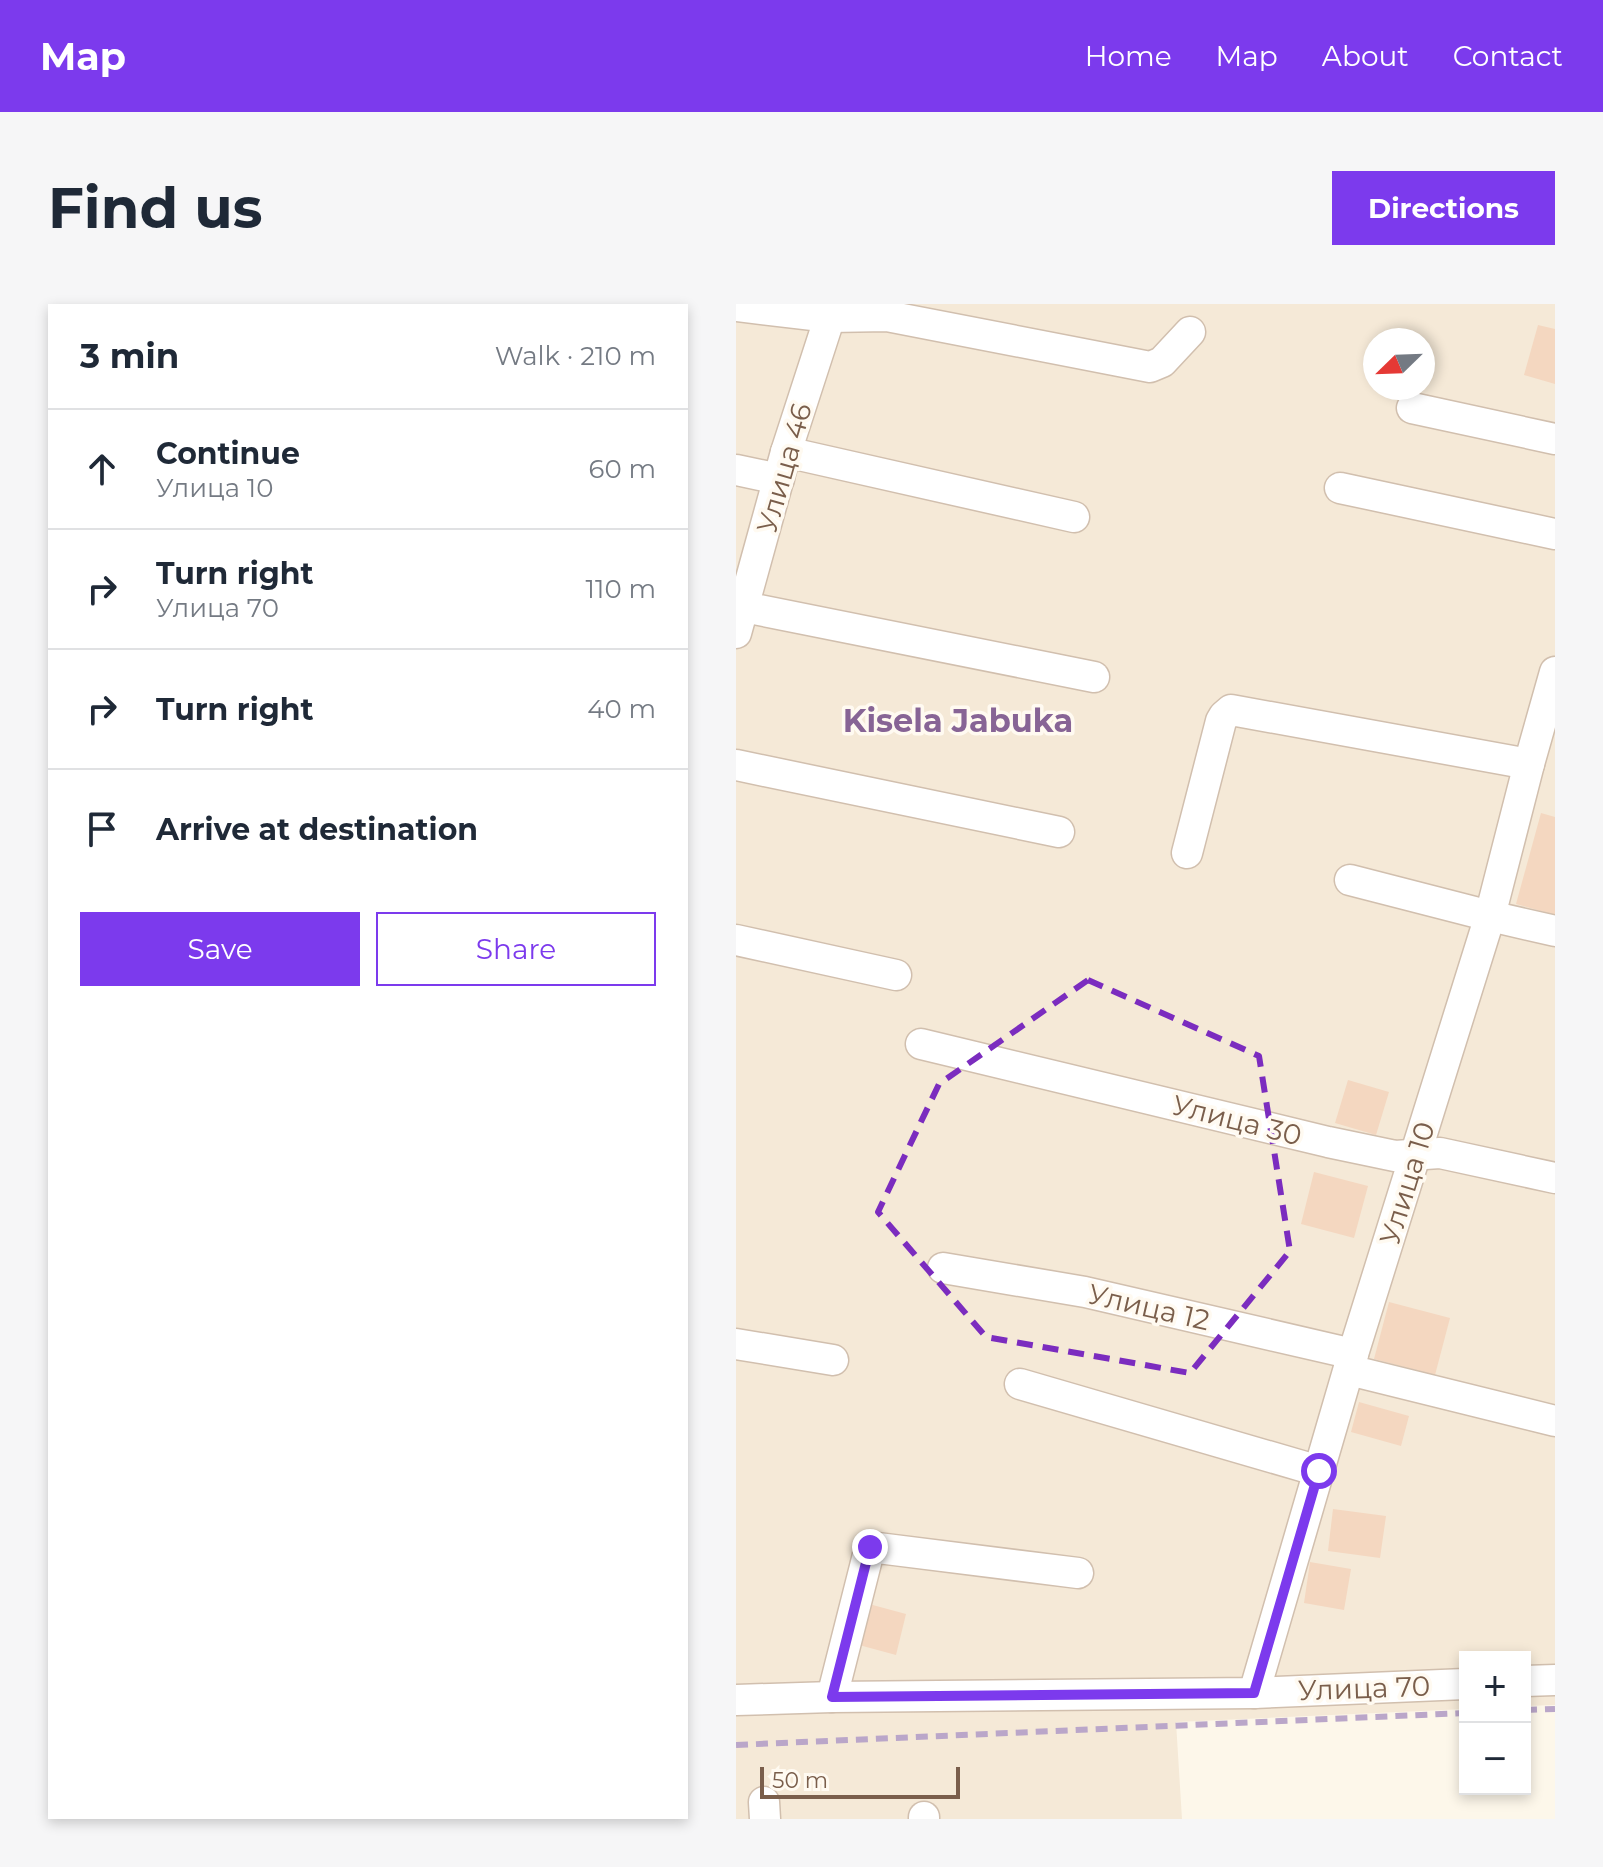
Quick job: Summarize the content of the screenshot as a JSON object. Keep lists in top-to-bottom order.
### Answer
{
  "streets": {
    "street": [
      "Улица 46",
      "Улица 30",
      "Улица 10",
      "Улица 12",
      "Улица 70"
    ]
  },
  "crossings": [
    ["Улица 30", "Улица 10"],
    ["Улица 10", "Улица 12"],
    ["Улица 10", "Улица 70"]
  ],
  "districts": ["Kisela Jabuka"],
  "scale_bar": "50 m",
  "north": "bottom left",
  "page": {
    "header": "Map",
    "nav": [
      "Home",
      "Map",
      "About",
      "Contact"
    ],
    "buttons": [
      "Directions",
      ["Save", "Share"]
    ],
    "title": "Find us",
    "heading": ["3 min", "Walk · 210 m"],
    "list": [
      ["Continue", "Улица 10", "60 m"],
      ["Turn right", "Улица 70", "110 m"],
      ["Turn right", "40 m"],
      "Arrive at destination"
    ],
    "map_buttons": ["+", "−"],
    "scale": "50 m"
  }
}
